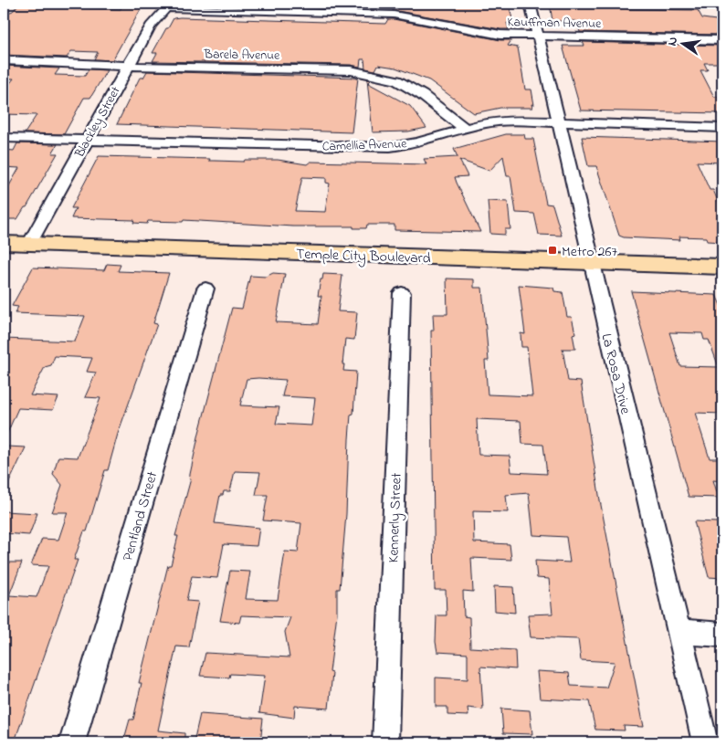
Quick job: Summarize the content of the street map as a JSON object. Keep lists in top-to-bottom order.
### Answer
{
  "streets": {
    "main road": ["Temple City Boulevard"],
    "street": [
      "Kauffman Avenue",
      "Barela Avenue",
      "Blackley Street",
      "Camellia Avenue",
      "La Rosa Drive",
      "Pentland Street",
      "Kennerly Street"
    ]
  },
  "crossings": [
    ["Kauffman Avenue", "Blackley Street"],
    ["Kauffman Avenue", "La Rosa Drive"],
    ["Barela Avenue", "Blackley Street"],
    ["Barela Avenue", "Camellia Avenue"],
    ["Blackley Street", "Camellia Avenue"],
    ["Blackley Street", "Temple City Boulevard"],
    ["Camellia Avenue", "La Rosa Drive"],
    ["Temple City Boulevard", "La Rosa Drive"]
  ],
  "places": {
    "transit": ["Metro 267"]
  },
  "north": "left"
}
